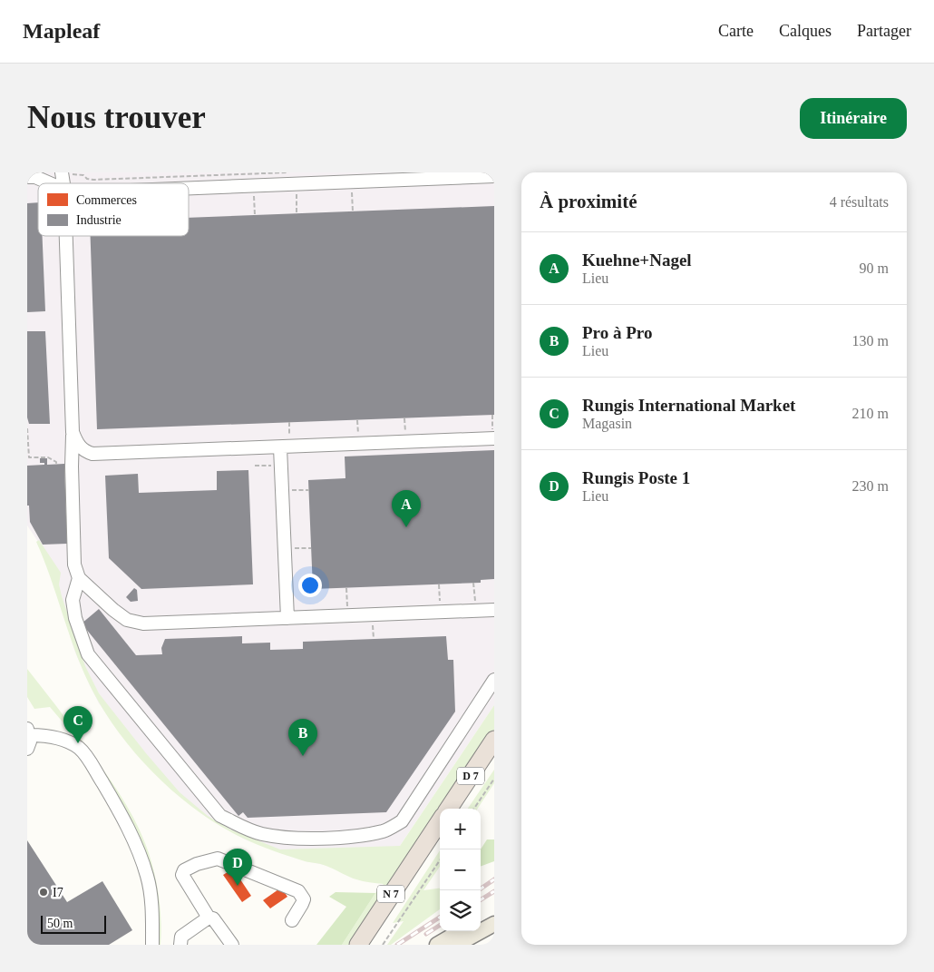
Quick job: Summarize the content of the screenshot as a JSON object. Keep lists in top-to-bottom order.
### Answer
{
  "streets": {
    "highway": ["D 7", "N 7"]
  },
  "places": ["I7"],
  "legend": ["Commerces", "Industrie"],
  "scale_bar": "50 m",
  "page": {
    "header": "Mapleaf",
    "nav": ["Carte", "Calques", "Partager"],
    "buttons": "Itinéraire",
    "title": "Nous trouver",
    "heading": ["À proximité", "4 résultats"],
    "list": [
      {
        "mark": "A",
        "name": "Kuehne+Nagel",
        "note": "Lieu",
        "value": "90 m"
      },
      {
        "mark": "B",
        "name": "Pro à Pro",
        "note": "Lieu",
        "value": "130 m"
      },
      {
        "mark": "C",
        "name": "Rungis International Market",
        "note": "Magasin",
        "value": "210 m"
      },
      {
        "mark": "D",
        "name": "Rungis Poste 1",
        "note": "Lieu",
        "value": "230 m"
      }
    ],
    "pins": [
      "A",
      "C",
      "B",
      "D"
    ],
    "map_buttons": ["+", "−"],
    "scale": "50 m"
  }
}
